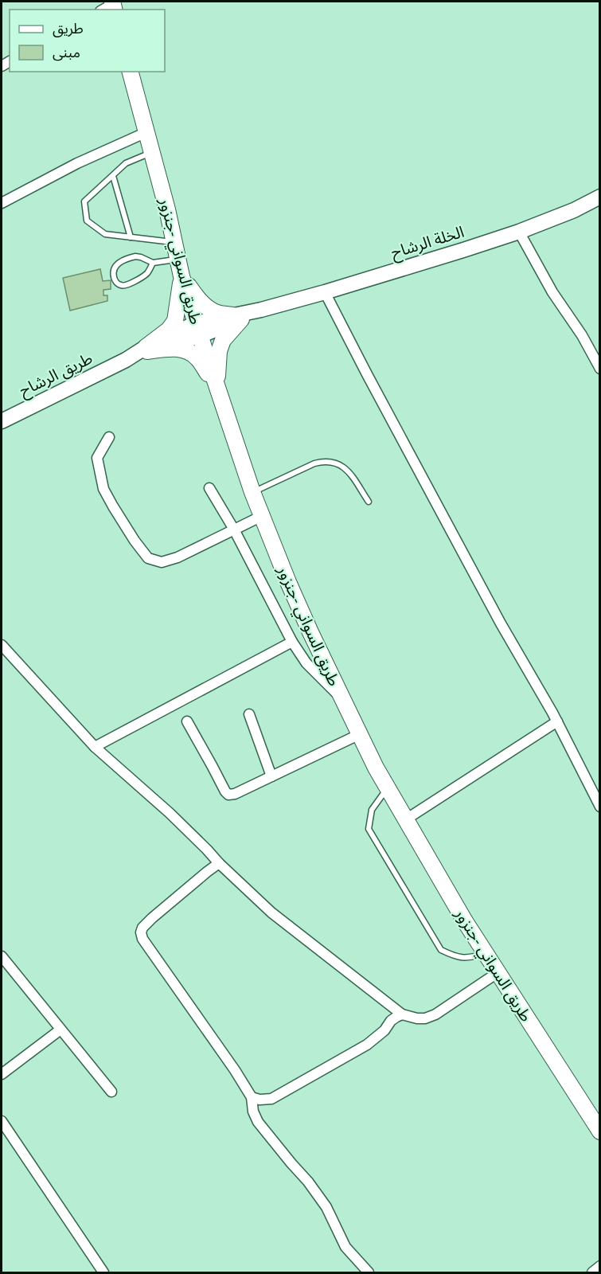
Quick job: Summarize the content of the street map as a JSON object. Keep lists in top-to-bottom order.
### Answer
{
  "streets": {
    "main road": ["الخلة الرشاح", "طريق السواني -جنزور", "طريق الرشاح"]
  },
  "crossings": [
    ["الخلة الرشاح", "طريق السواني -جنزور"],
    ["الخلة الرشاح", "طريق الرشاح"],
    ["طريق السواني -جنزور", "طريق الرشاح"]
  ],
  "legend": ["طريق", "مبنى"]
}
